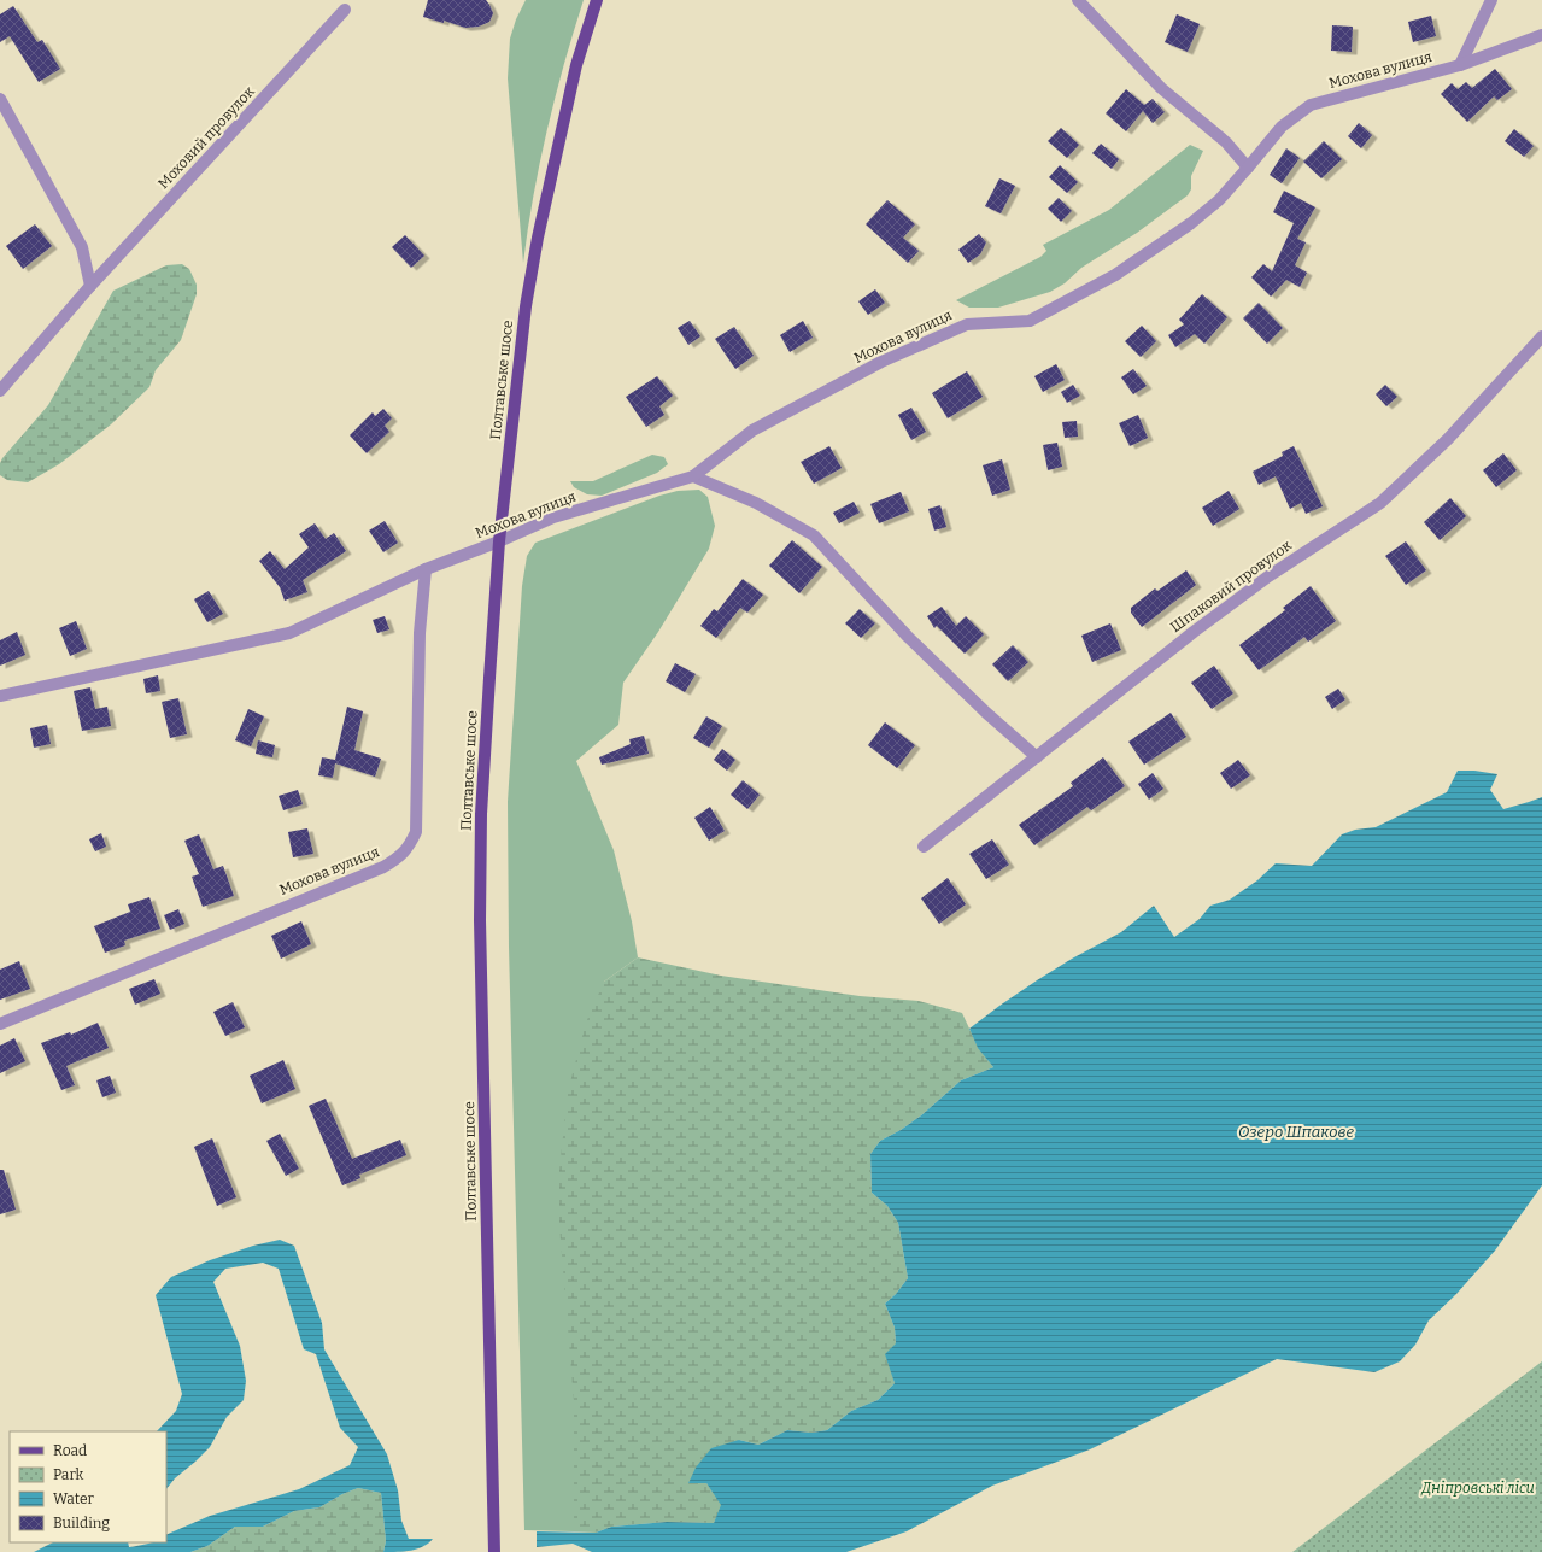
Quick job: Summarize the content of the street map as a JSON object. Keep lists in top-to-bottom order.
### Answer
{
  "streets": {
    "main road": ["Полтавське шосе"],
    "street": ["Мохова вулиця", "Моховий провулок", "Шпаковий провулок"]
  },
  "crossings": [
    ["Мохова вулиця", "Полтавське шосе"]
  ],
  "water": ["Озеро Шпакове"],
  "parks": ["Дніпровські ліси"],
  "legend": [
    "Road",
    "Park",
    "Water",
    "Building"
  ]
}
